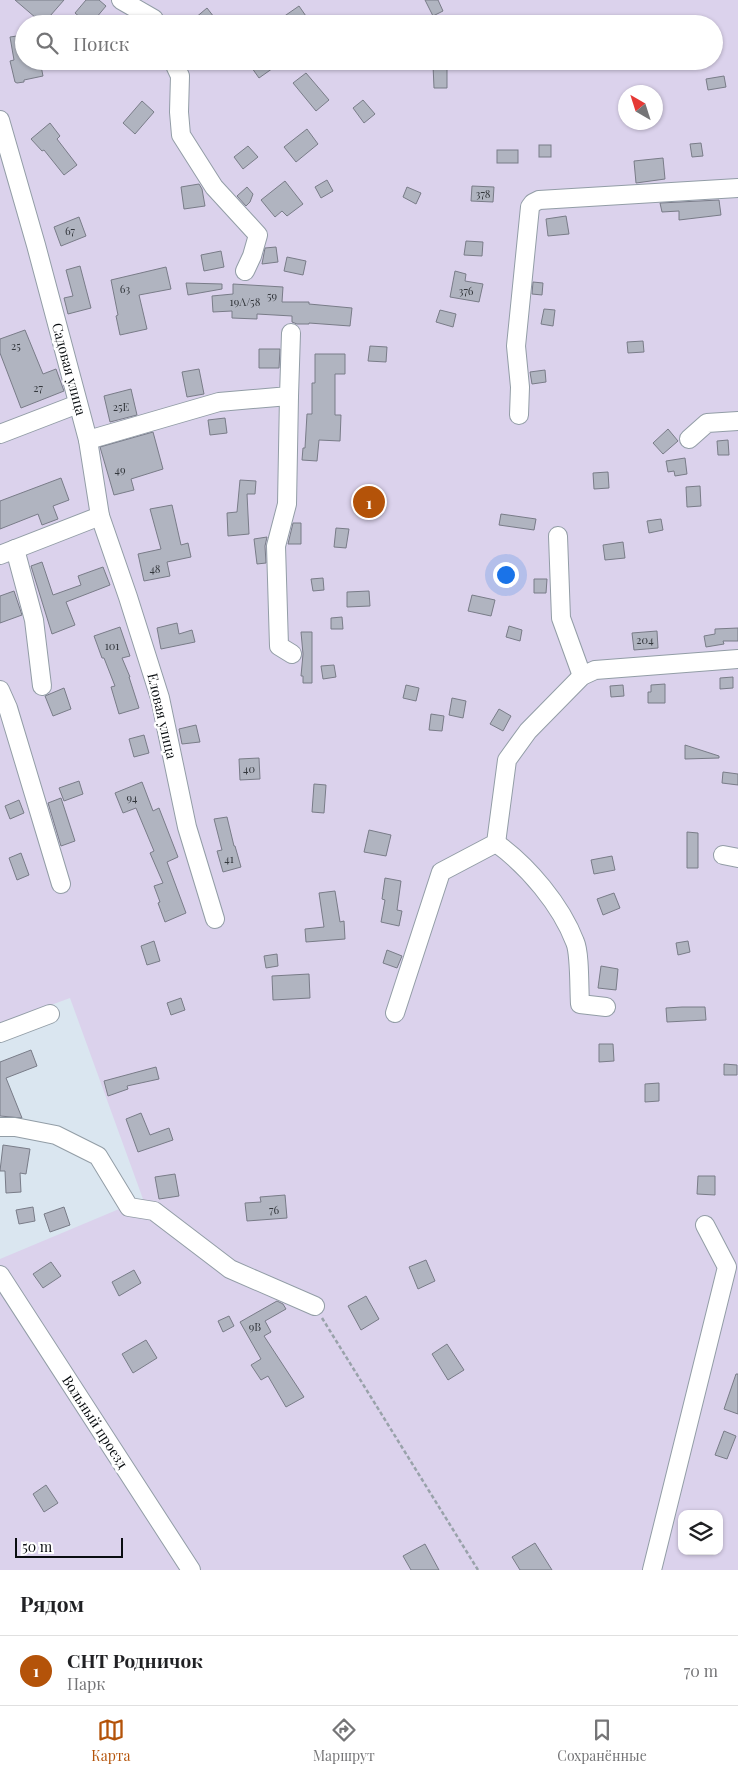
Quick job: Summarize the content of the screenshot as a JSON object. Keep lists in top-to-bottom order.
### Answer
{
  "streets": {
    "street": ["Садовая улица", "Еловая улица", "Вольный проезд"]
  },
  "crossings": [
    ["Садовая улица", "Еловая улица"]
  ],
  "house_numbers": [
    "378",
    "67",
    "63",
    "376",
    "59",
    "19А/58",
    "25",
    "27",
    "25Е",
    "49",
    "48",
    "204",
    "101",
    "40",
    "94",
    "41",
    "76",
    "9В"
  ],
  "scale_bar": "50 m",
  "north": "top left",
  "page": {
    "search": "Поиск",
    "pins": "1",
    "scale": "50 m",
    "heading": "Рядом",
    "list": [
      {
        "mark": "1",
        "name": "СНТ Родничок",
        "note": "Парк",
        "value": "70 m"
      }
    ],
    "nav": ["Карта", "Маршрут", "Сохранённые"]
  }
}
